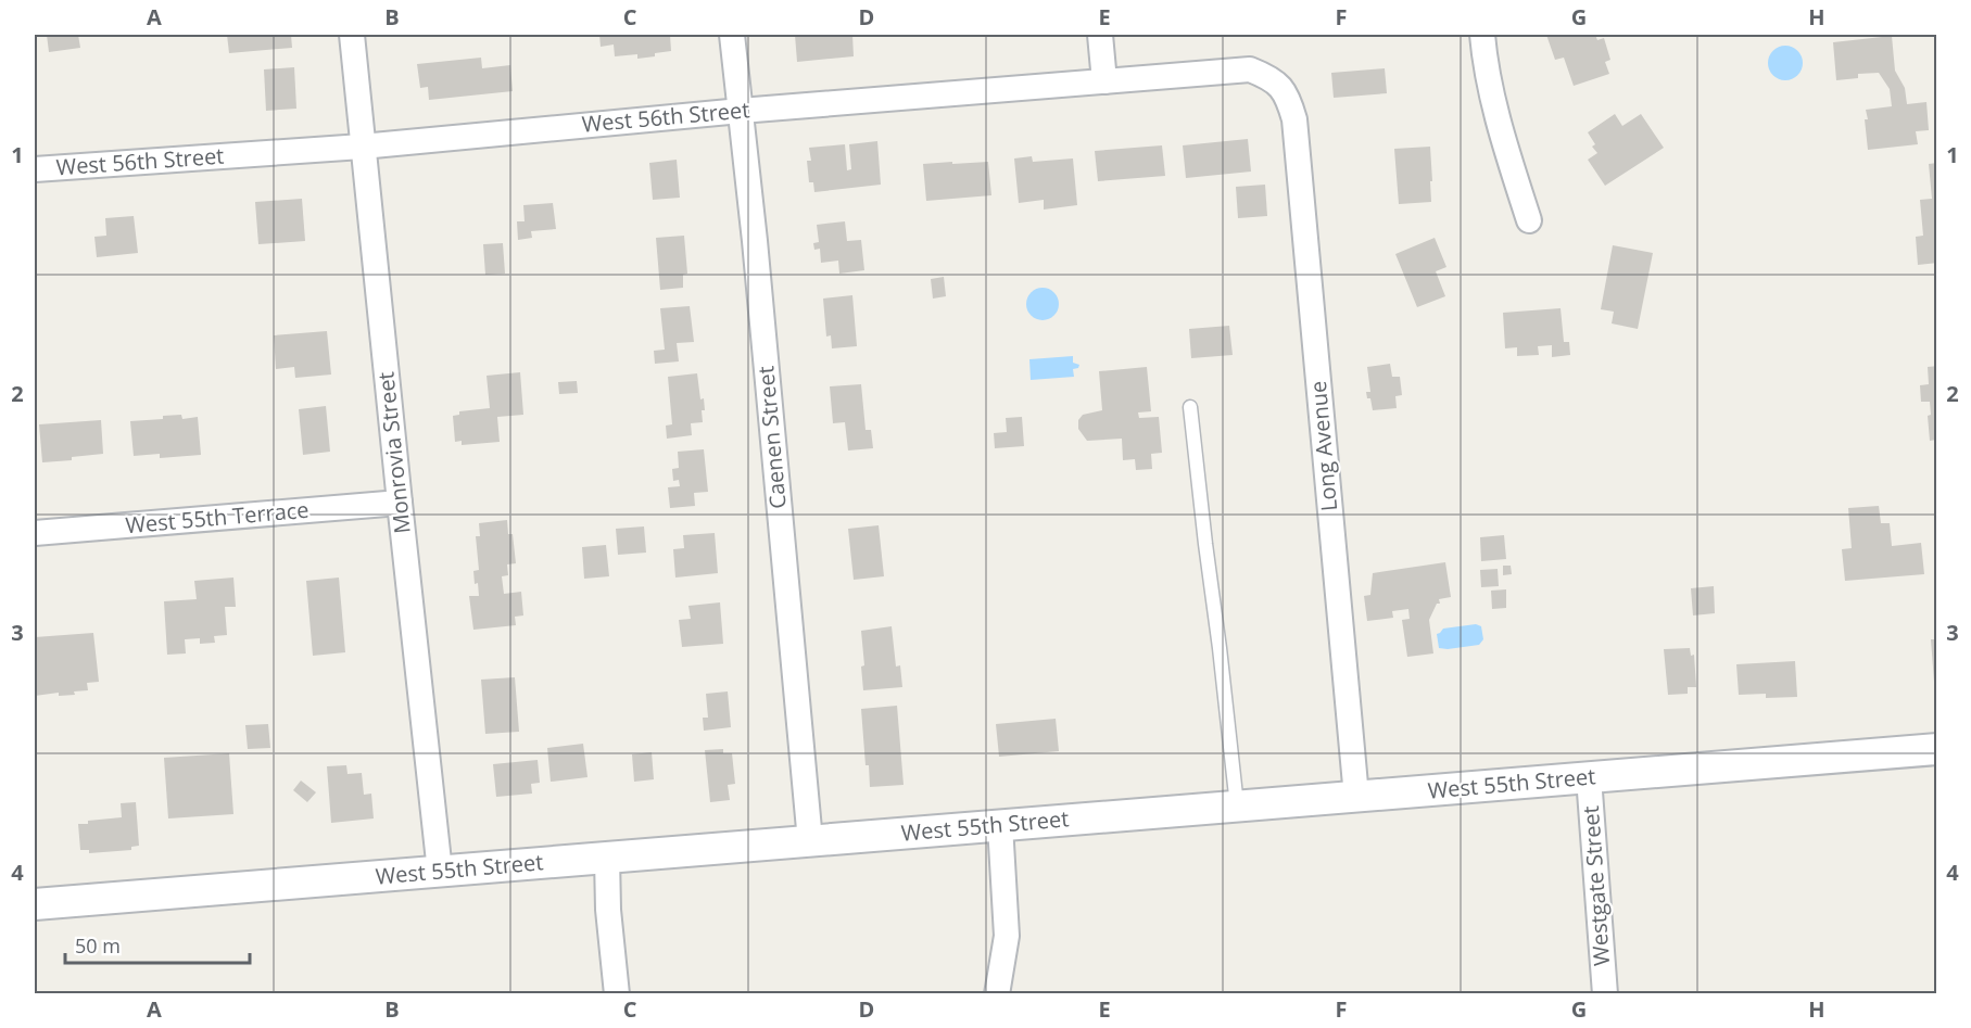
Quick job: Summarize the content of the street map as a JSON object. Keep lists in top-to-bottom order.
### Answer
{
  "streets": {
    "street": [
      "West 56th Street",
      "Caenen Street",
      "Long Avenue",
      "Monrovia Street",
      "West 55th Terrace",
      "West 55th Street",
      "Westgate Street"
    ]
  },
  "crossings": [
    ["West 56th Street", "Caenen Street"],
    ["West 56th Street", "Long Avenue"],
    ["West 56th Street", "Monrovia Street"],
    ["Caenen Street", "West 55th Street"],
    ["Long Avenue", "West 55th Street"],
    ["Monrovia Street", "West 55th Terrace"],
    ["Monrovia Street", "West 55th Street"],
    ["West 55th Street", "Westgate Street"]
  ],
  "scale_bar": "50 m",
  "grid": {
    "columns": [
      "A",
      "B",
      "C",
      "D",
      "E",
      "F",
      "G",
      "H"
    ],
    "rows": [
      "1",
      "2",
      "3",
      "4"
    ]
  }
}
